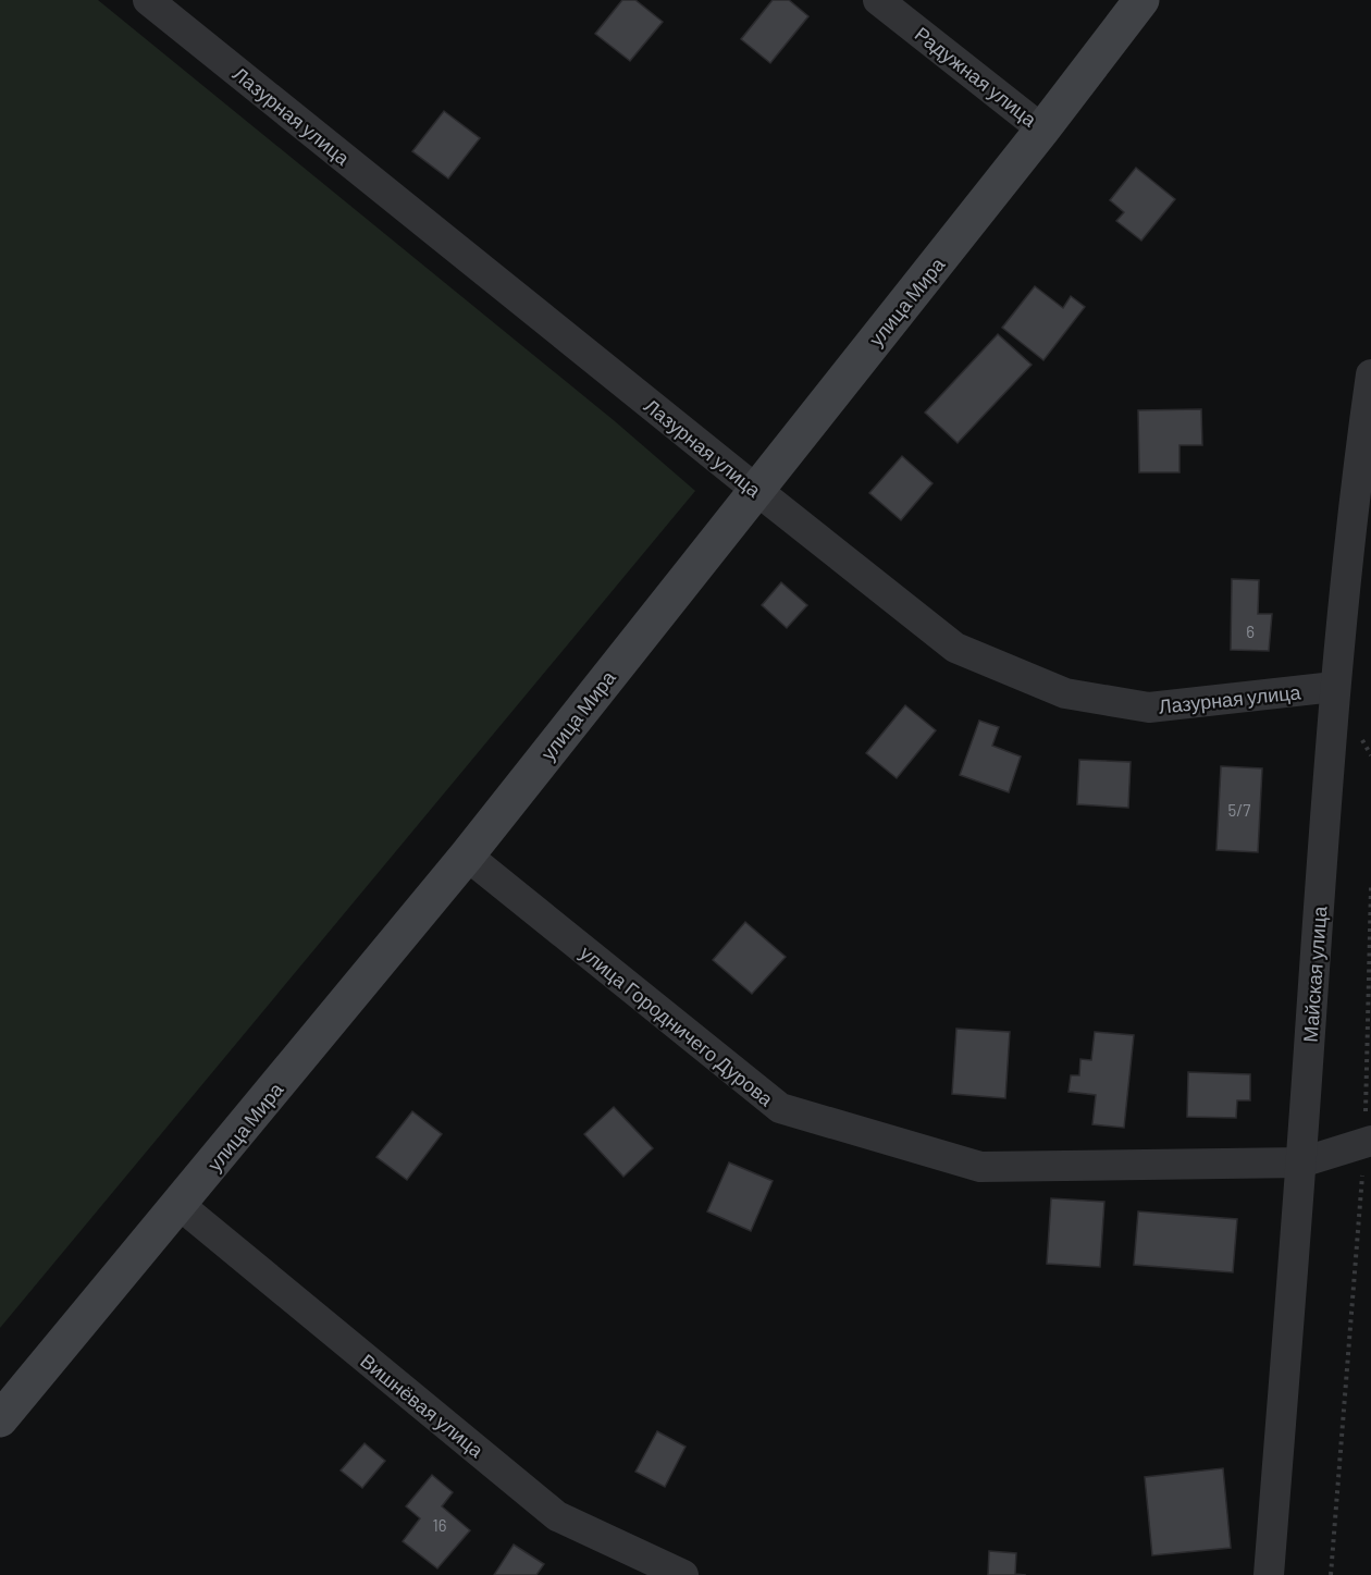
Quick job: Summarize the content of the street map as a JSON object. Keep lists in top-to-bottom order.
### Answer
{
  "streets": {
    "main road": ["улица Мира"],
    "street": [
      "Радужная улица",
      "Лазурная улица",
      "Майская улица",
      "улица Городничего Дурова",
      "Вишнёвая улица"
    ]
  },
  "crossings": [
    ["Радужная улица", "улица Мира"],
    ["Лазурная улица", "улица Мира"],
    ["Лазурная улица", "Майская улица"],
    ["улица Мира", "улица Городничего Дурова"],
    ["улица Мира", "Вишнёвая улица"],
    ["Майская улица", "улица Городничего Дурова"]
  ],
  "house_numbers": ["6", "5/7", "16"]
}
